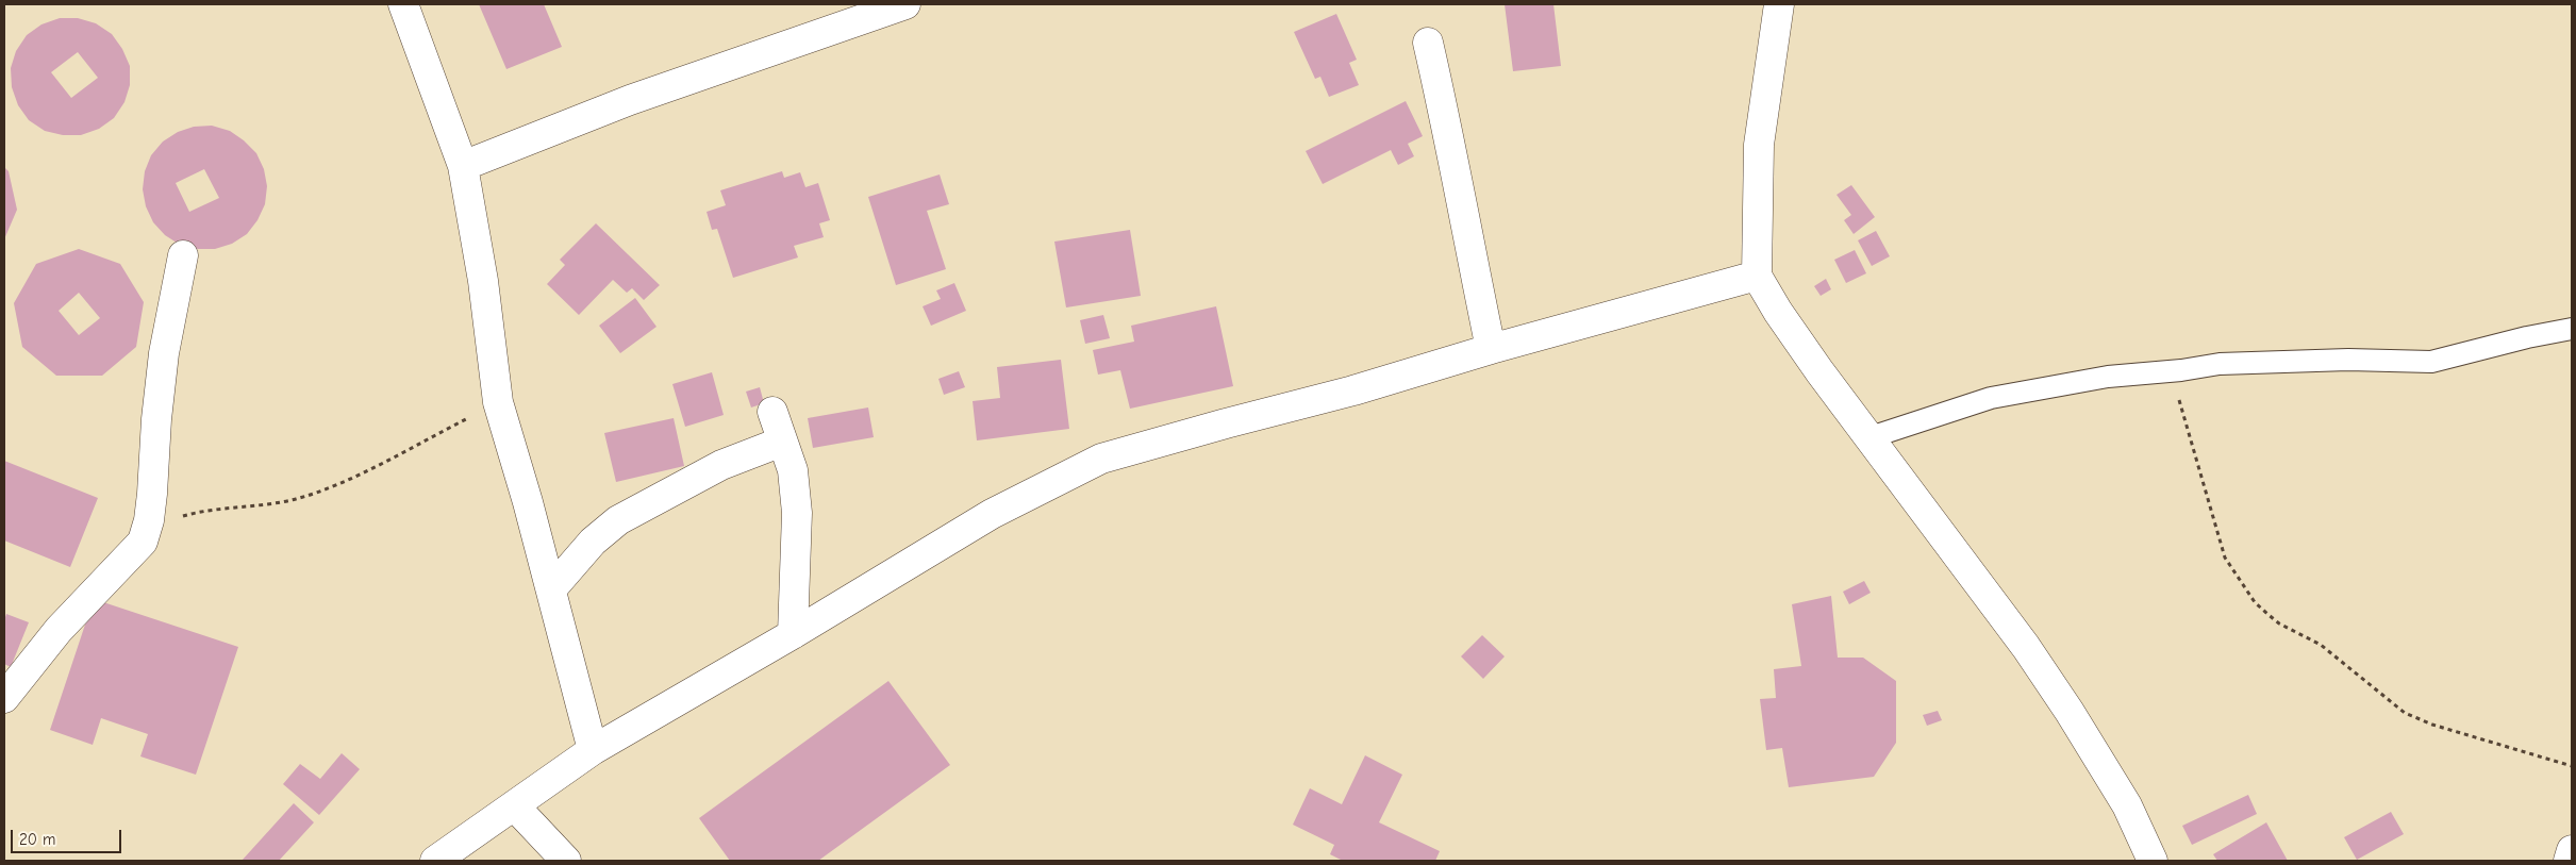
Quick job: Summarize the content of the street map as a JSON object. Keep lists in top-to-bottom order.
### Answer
{
  "scale_bar": "20 m"
}
